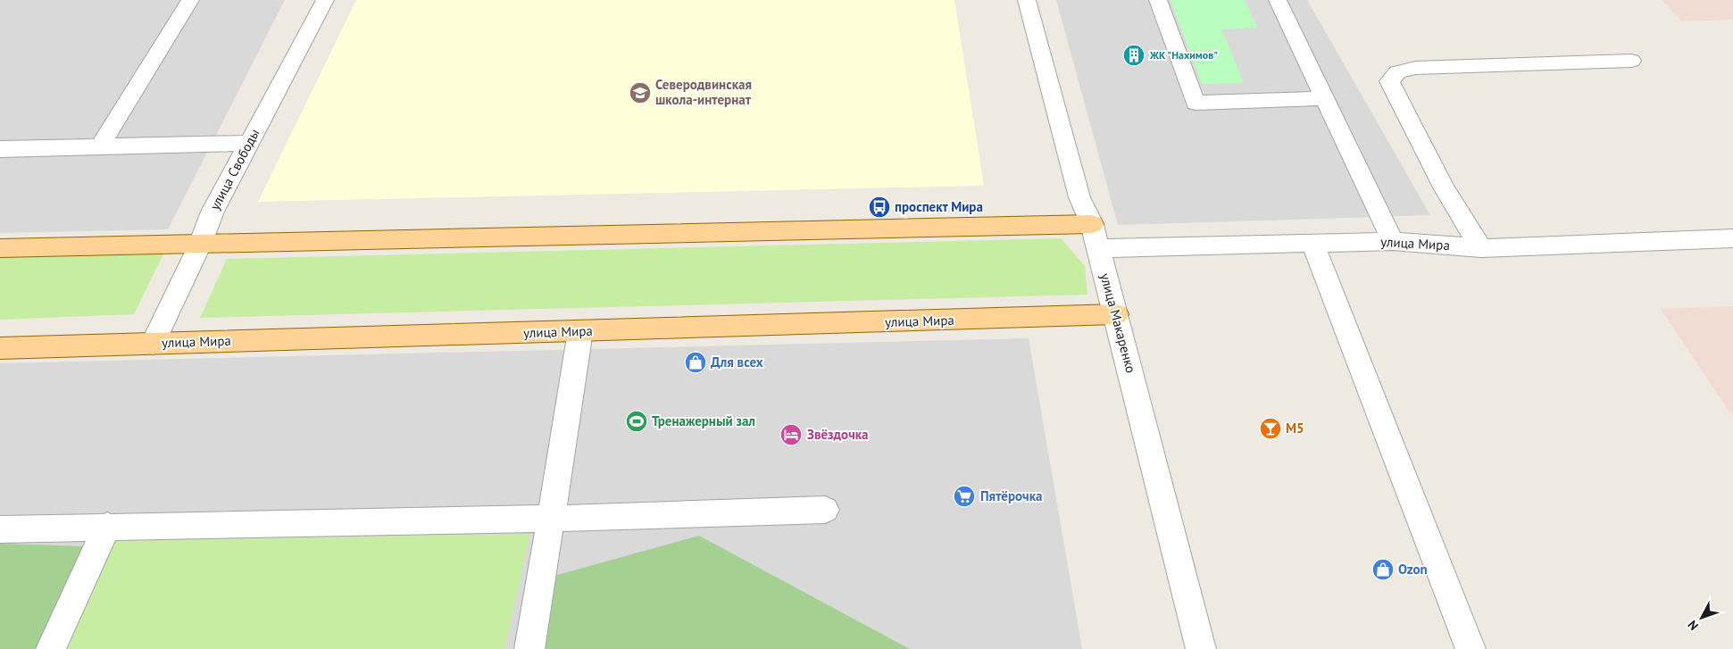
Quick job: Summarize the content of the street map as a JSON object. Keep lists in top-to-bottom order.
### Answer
{
  "streets": {
    "main road": ["улица Мира"],
    "street": ["улица Свободы", "улица Макаренко"]
  },
  "crossings": [
    ["улица Свободы", "улица Мира"],
    ["улица Мира", "улица Макаренко"]
  ],
  "places": {
    "building": ["ЖК \"Нахимов\""],
    "school or university": ["Северодвинская школа-интернат"],
    "bus stop": ["проспект Мира"],
    "shop": ["Для всех", "Ozon"],
    "sports": ["Тренажерный зал"],
    "bar": ["М5"],
    "hotel": ["Звёздочка"],
    "supermarket": ["Пятёрочка"]
  },
  "north": "bottom left"
}
